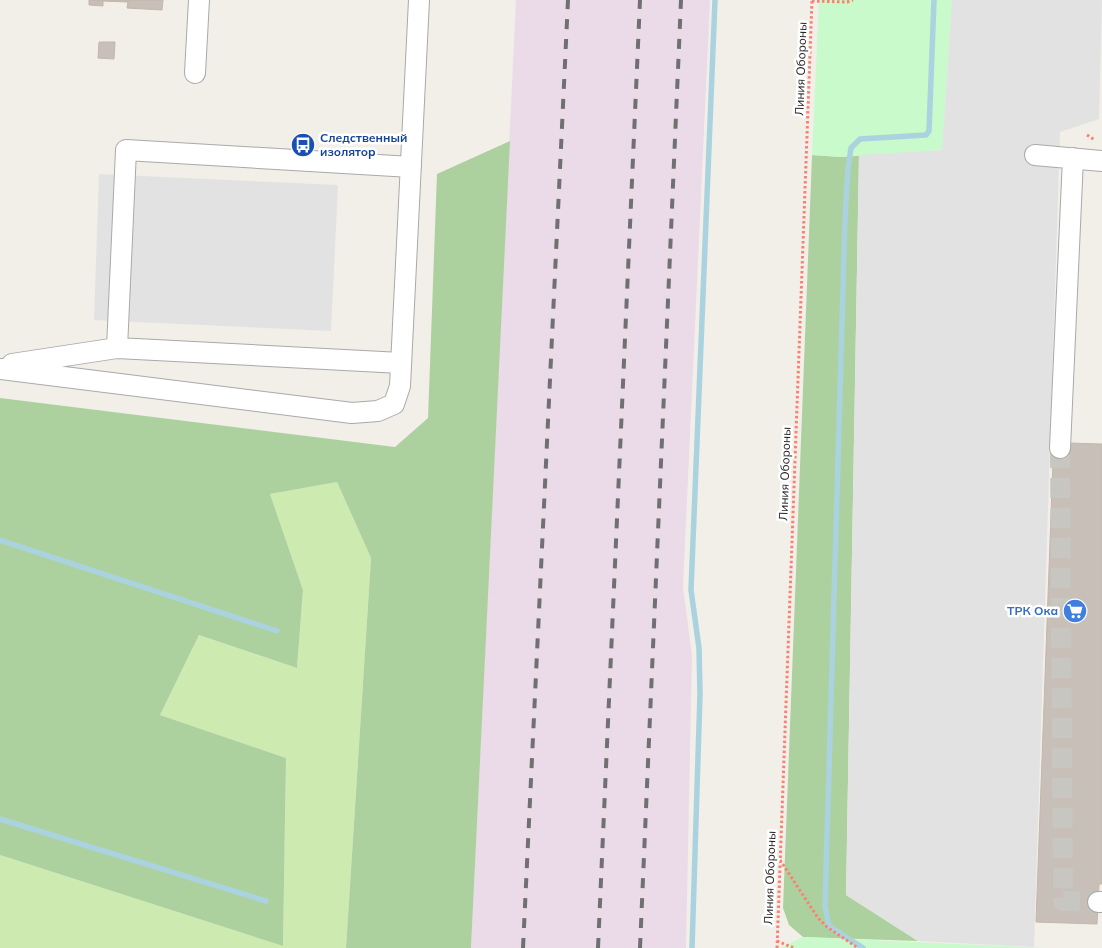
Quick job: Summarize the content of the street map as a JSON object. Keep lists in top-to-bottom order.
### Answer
{
  "streets": {
    "path": ["Линия Обороны"]
  },
  "places": {
    "bus stop": ["Следственный изолятор"],
    "supermarket": ["ТРК Ока"]
  }
}
